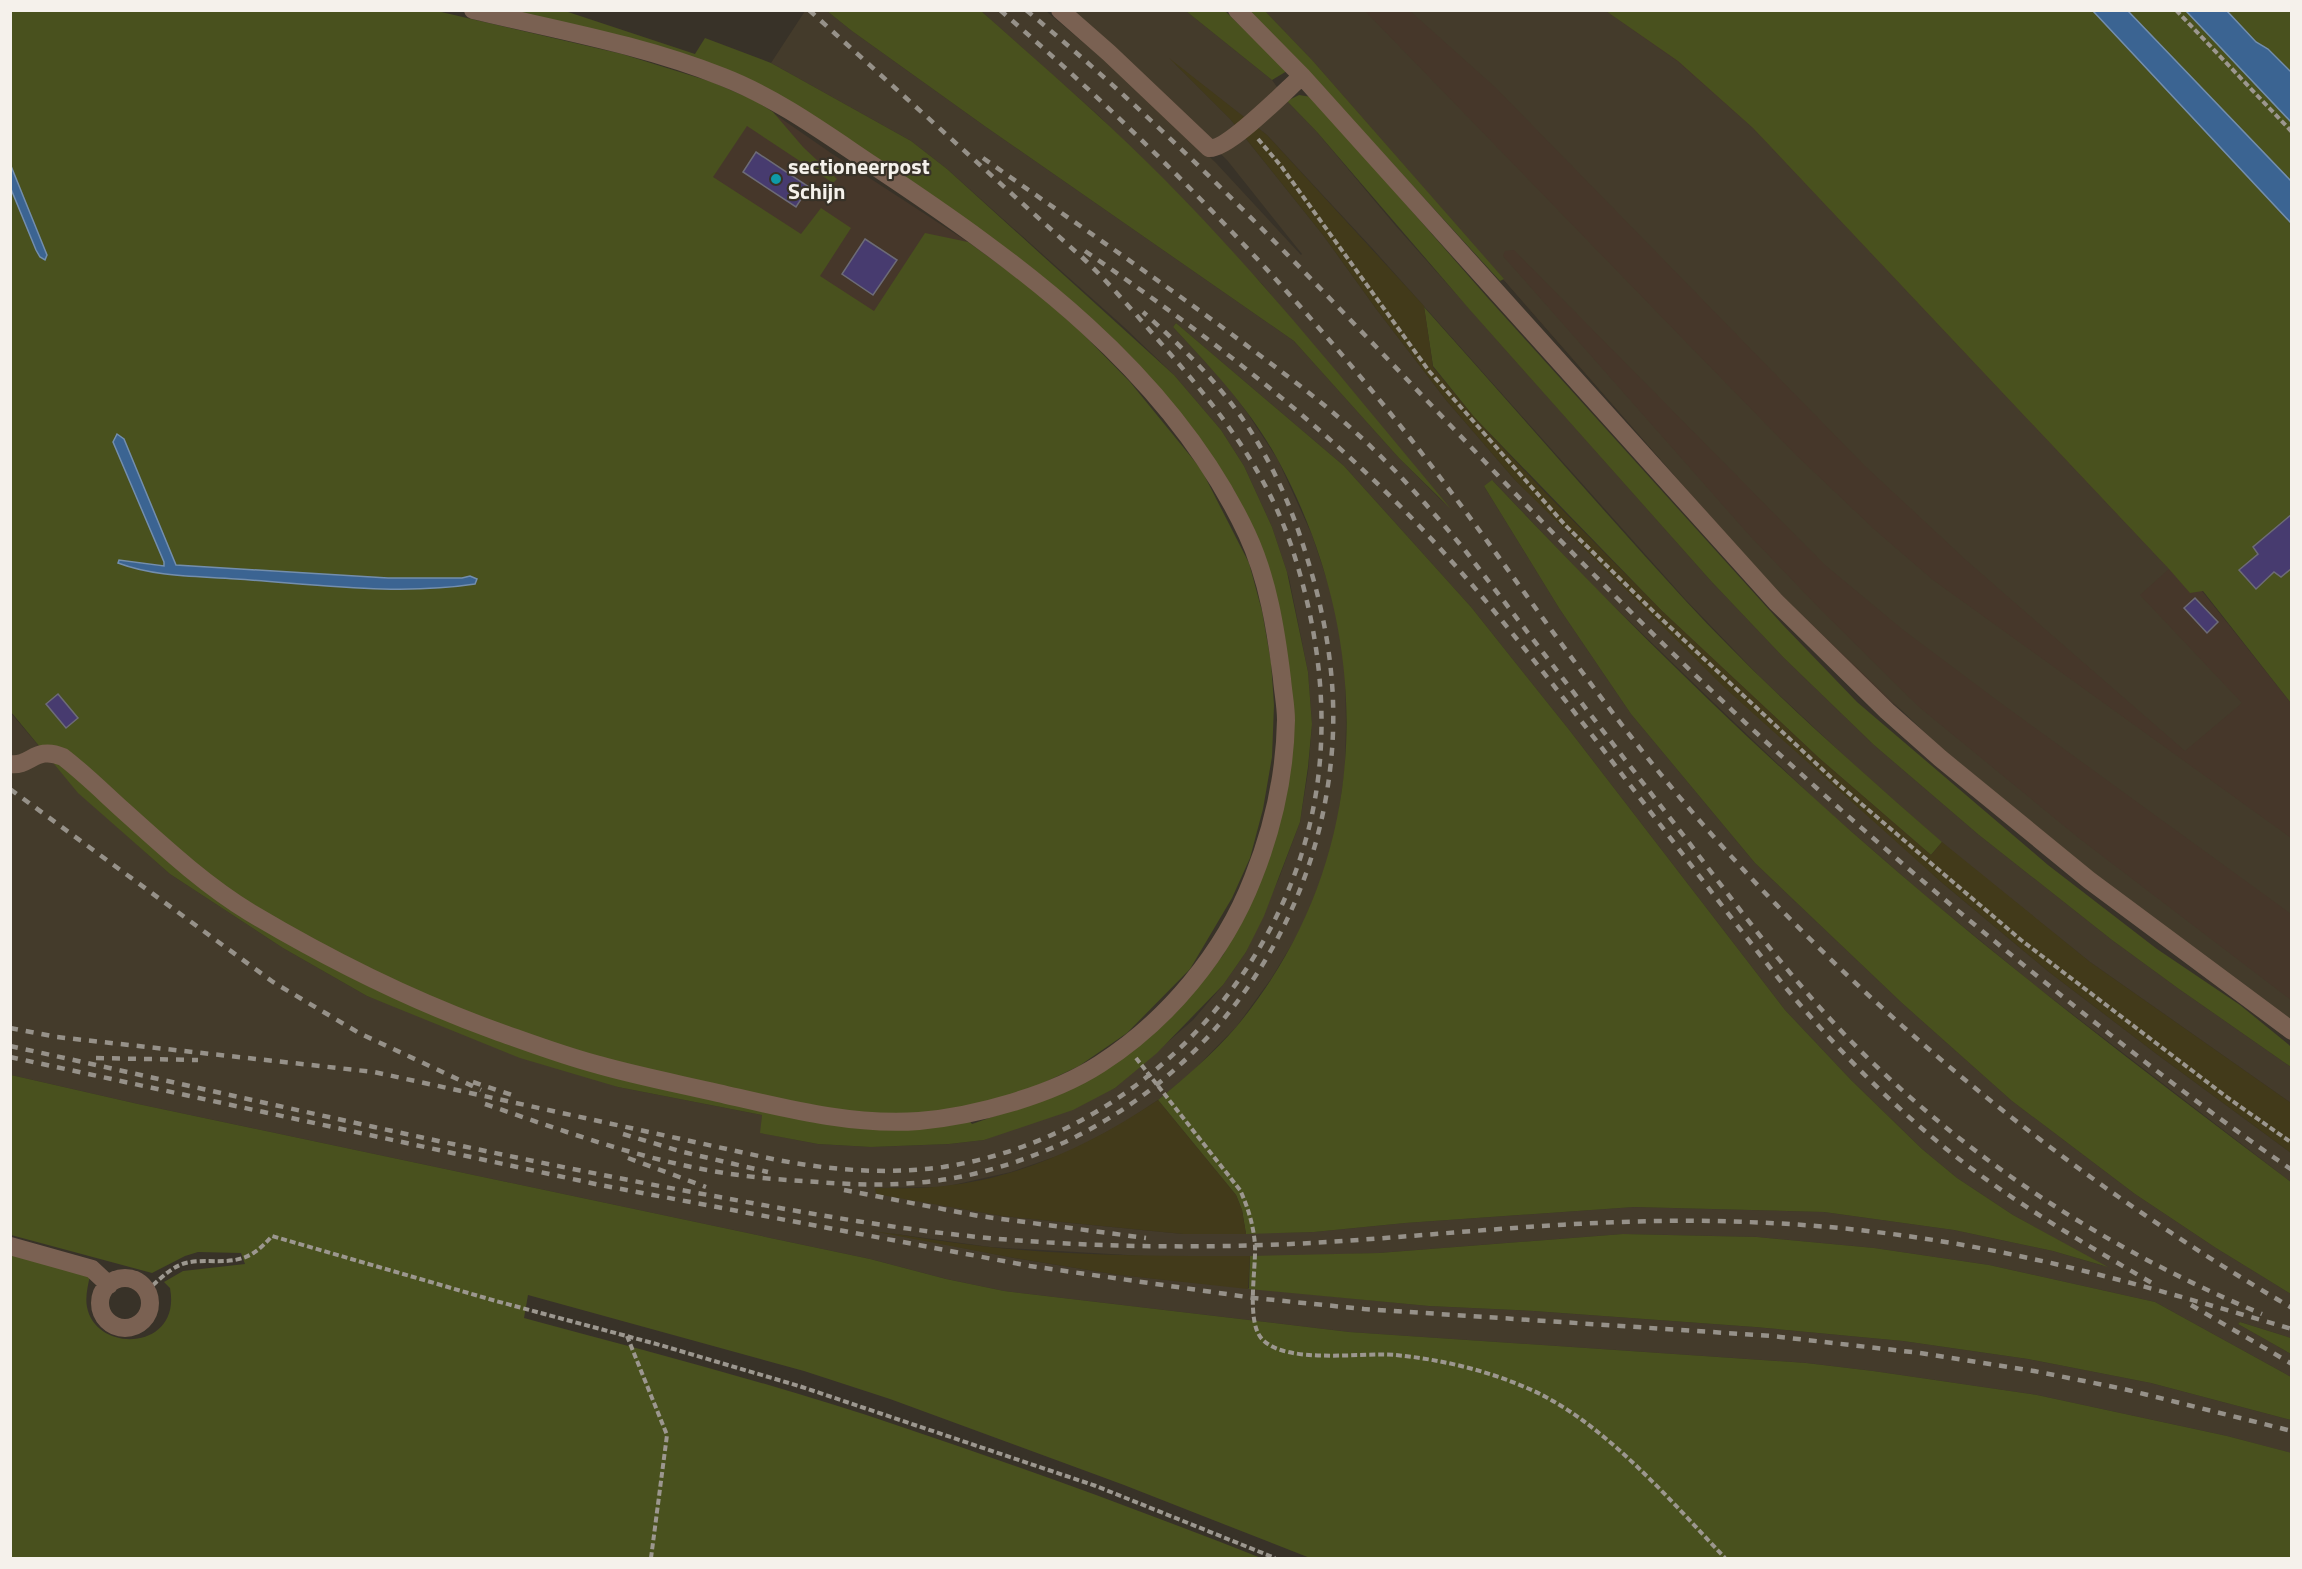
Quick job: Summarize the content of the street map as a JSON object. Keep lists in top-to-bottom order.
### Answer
{
  "places": ["sectioneerpost Schijn"]
}
